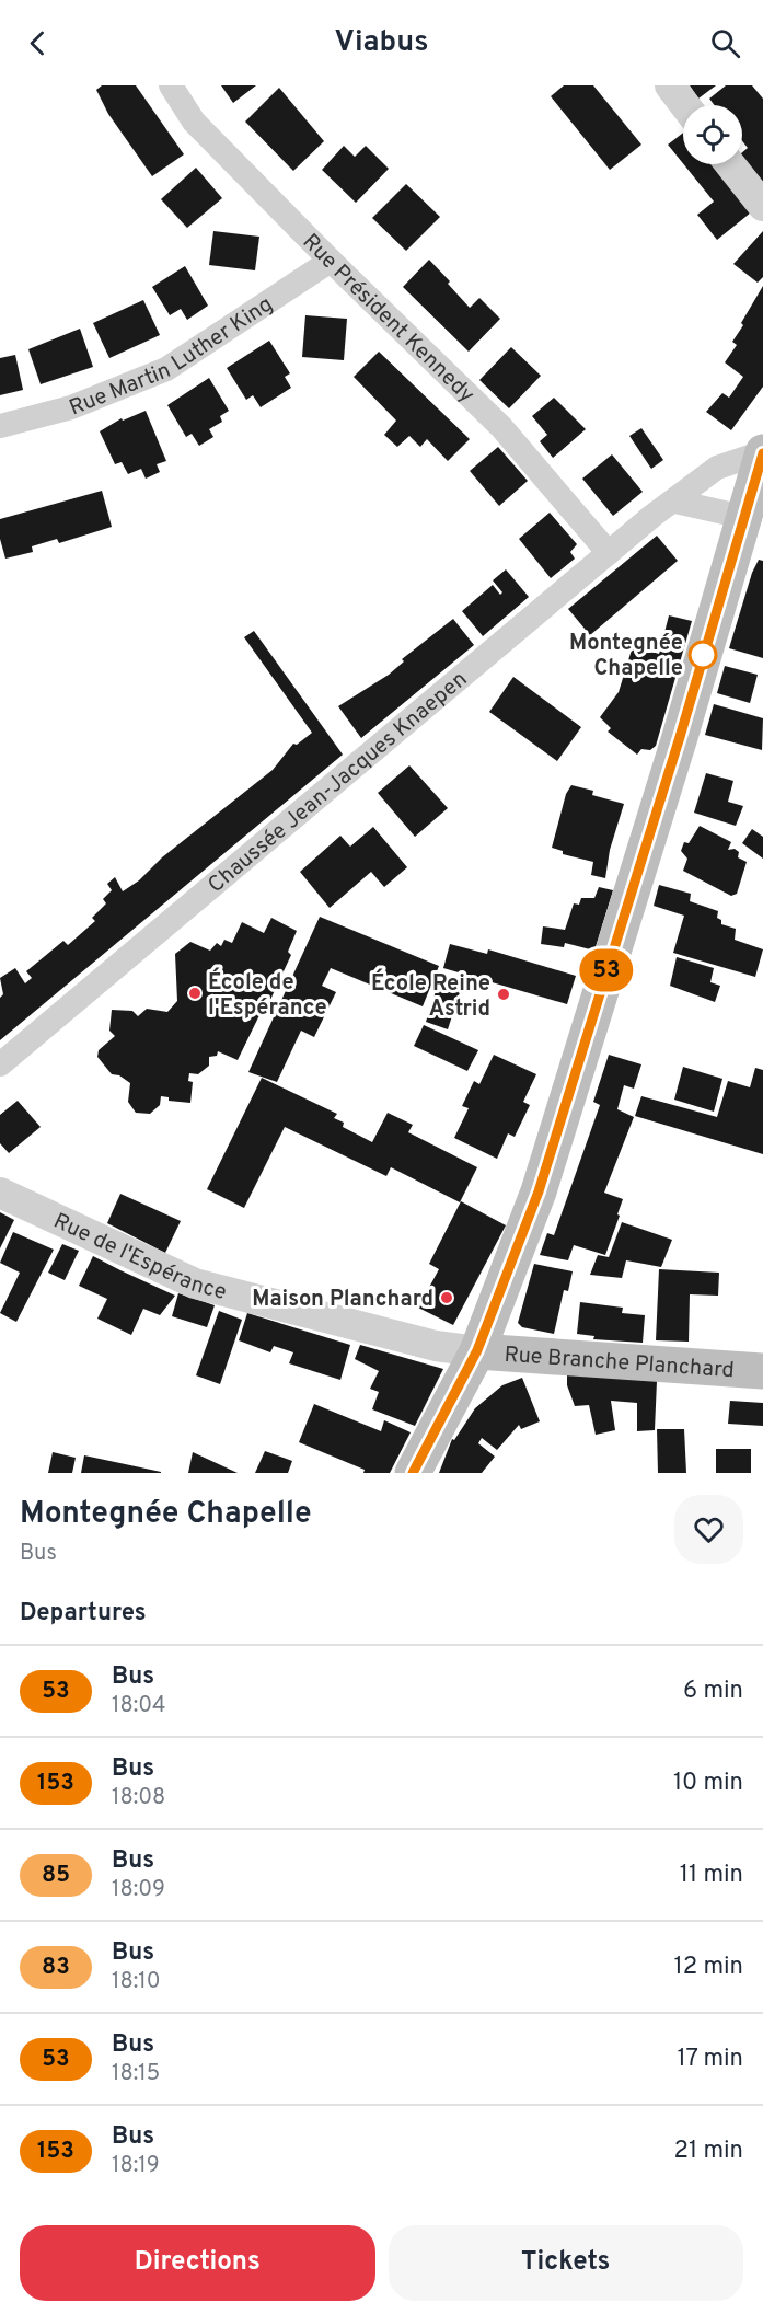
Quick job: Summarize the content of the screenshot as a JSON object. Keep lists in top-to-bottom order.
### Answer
{
  "streets": {
    "main road": ["Rue Branche Planchard"],
    "street": [
      "Rue Président Kennedy",
      "Rue Martin Luther King",
      "Chaussée Jean-Jacques Knaepen",
      "Rue de l'Espérance"
    ]
  },
  "crossings": [
    ["Rue Président Kennedy", "Rue Martin Luther King"],
    ["Rue Président Kennedy", "Chaussée Jean-Jacques Knaepen"],
    ["Rue de l'Espérance", "Rue Branche Planchard"]
  ],
  "places": [
    "Montegnée Chapelle",
    "École de l'Espérance",
    "École Reine Astrid",
    "Maison Planchard"
  ],
  "lines": ["bus line 53"],
  "page": {
    "header": "Viabus",
    "on_map": "53",
    "heading": [
      ["Montegnée Chapelle", "Bus"],
      "Departures"
    ],
    "list": [
      {
        "mark": "53",
        "name": "Bus",
        "note": "18:04",
        "value": "6 min"
      },
      {
        "mark": "153",
        "name": "Bus",
        "note": "18:08",
        "value": "10 min"
      },
      {
        "mark": "85",
        "name": "Bus",
        "note": "18:09",
        "value": "11 min"
      },
      {
        "mark": "83",
        "name": "Bus",
        "note": "18:10",
        "value": "12 min"
      },
      {
        "mark": "53",
        "name": "Bus",
        "note": "18:15",
        "value": "17 min"
      },
      {
        "mark": "153",
        "name": "Bus",
        "note": "18:19",
        "value": "21 min"
      }
    ],
    "buttons": ["Directions", "Tickets"]
  }
}
